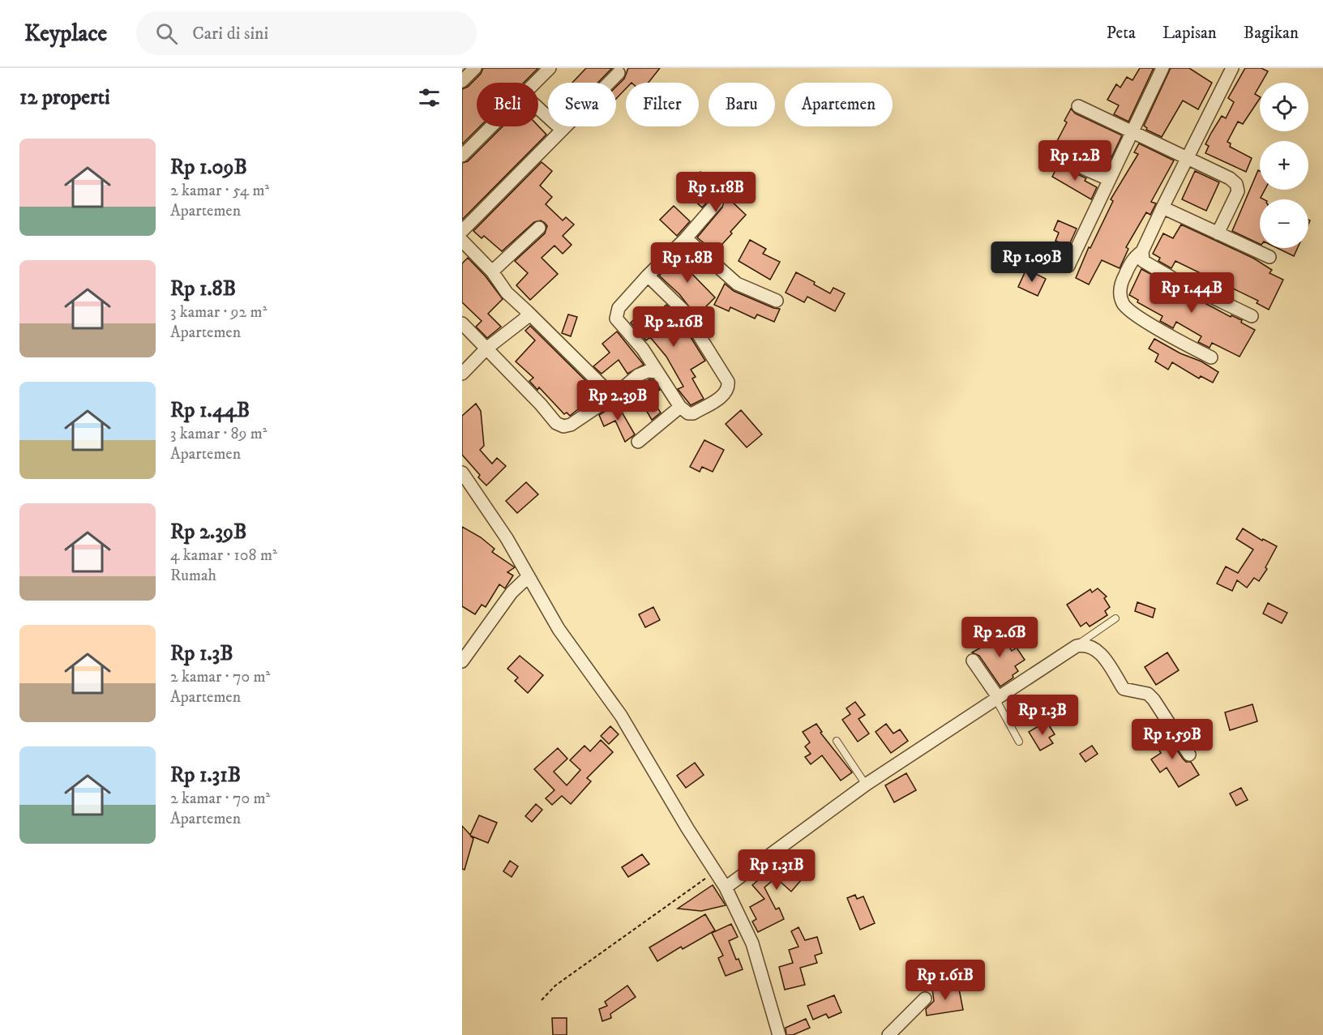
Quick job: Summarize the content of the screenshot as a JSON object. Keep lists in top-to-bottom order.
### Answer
{
  "page": {
    "header": "Keyplace",
    "search": "Cari di sini",
    "nav": ["Peta", "Lapisan", "Bagikan"],
    "heading": "12 properti",
    "map_buttons": ["+", "−"],
    "chip": [
      "Beli",
      "Sewa",
      "Filter",
      "Baru",
      "Apartemen"
    ],
    "list": [
      {
        "name": "Rp 1.09B",
        "note": "2 kamar · 54 m² · Apartemen"
      },
      {
        "name": "Rp 1.8B",
        "note": "3 kamar · 92 m² · Apartemen"
      },
      {
        "name": "Rp 1.44B",
        "note": "3 kamar · 89 m² · Apartemen"
      },
      {
        "name": "Rp 2.39B",
        "note": "4 kamar · 108 m² · Rumah"
      },
      {
        "name": "Rp 1.3B",
        "note": "2 kamar · 70 m² · Apartemen"
      },
      {
        "name": "Rp 1.31B",
        "note": "2 kamar · 70 m² · Apartemen"
      }
    ],
    "price": [
      "Rp 1.2B",
      "Rp 1.18B",
      "Rp 1.09B",
      "Rp 1.8B",
      "Rp 1.44B",
      "Rp 2.16B",
      "Rp 2.39B",
      "Rp 2.6B",
      "Rp 1.3B",
      "Rp 1.59B",
      "Rp 1.31B",
      "Rp 1.61B"
    ]
  }
}
